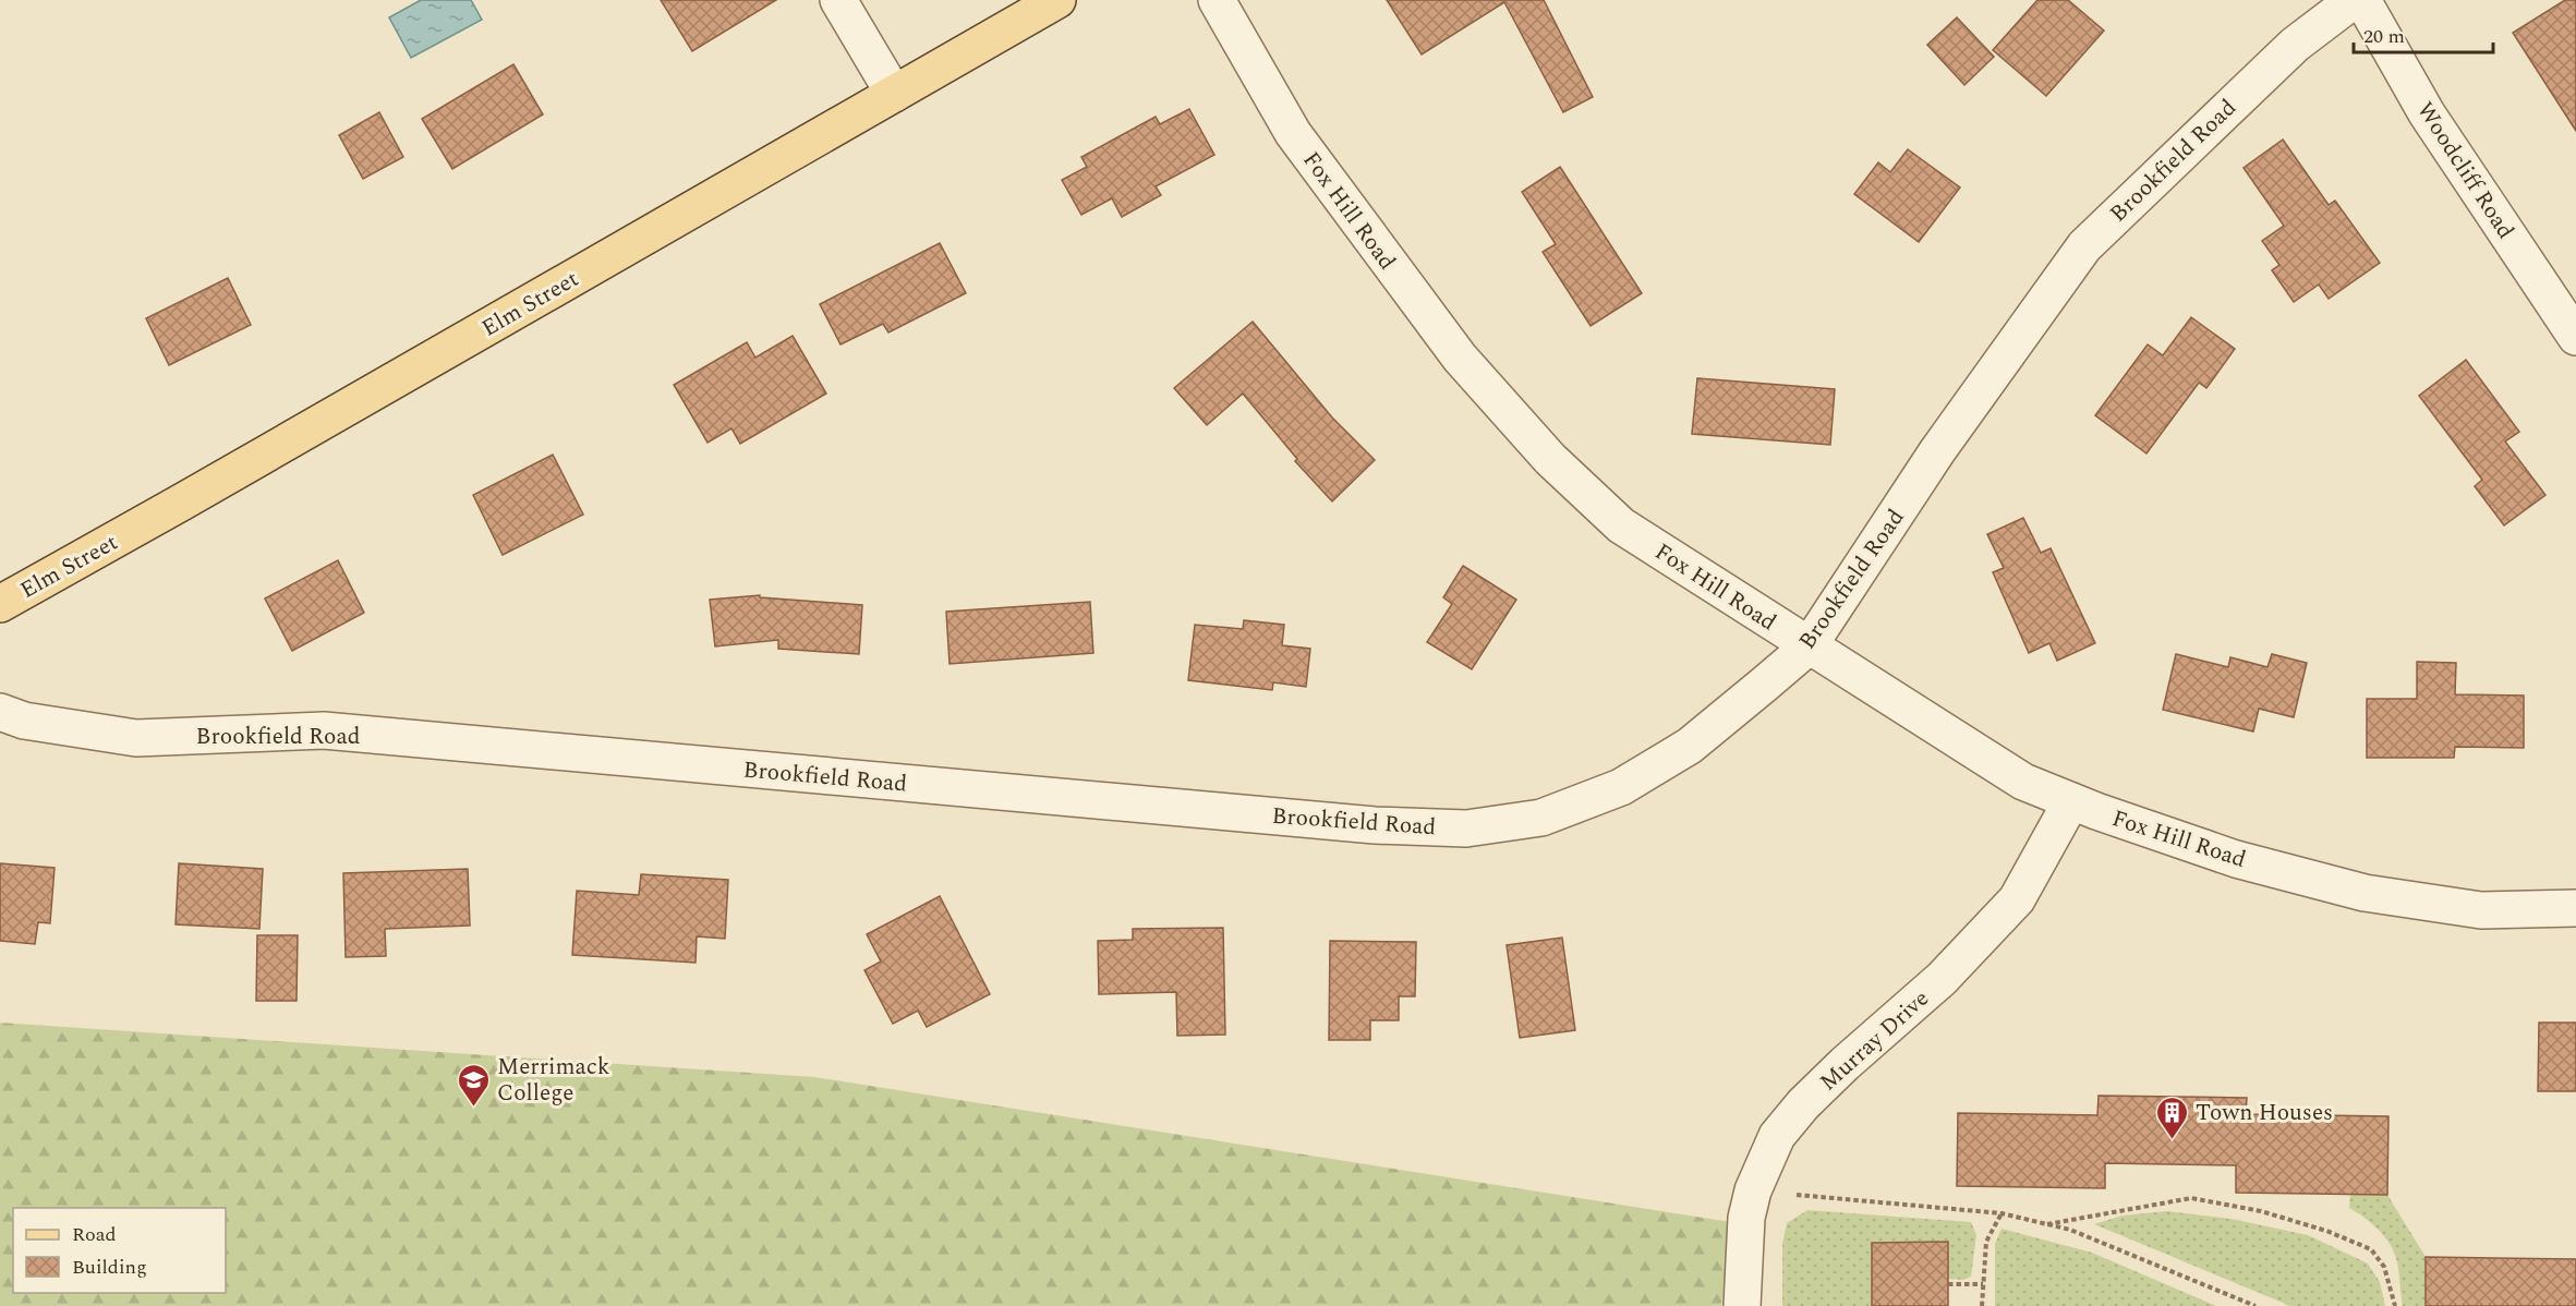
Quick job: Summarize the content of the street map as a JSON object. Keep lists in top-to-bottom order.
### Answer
{
  "streets": {
    "main road": ["Elm Street"],
    "street": [
      "Brookfield Road",
      "Woodcliff Road",
      "Fox Hill Road",
      "Murray Drive"
    ]
  },
  "crossings": [
    ["Brookfield Road", "Fox Hill Road"],
    ["Fox Hill Road", "Murray Drive"]
  ],
  "places": {
    "school or university": ["Merrimack College"],
    "building": ["Town Houses"]
  },
  "legend": ["Road", "Building"],
  "scale_bar": "20 m"
}
